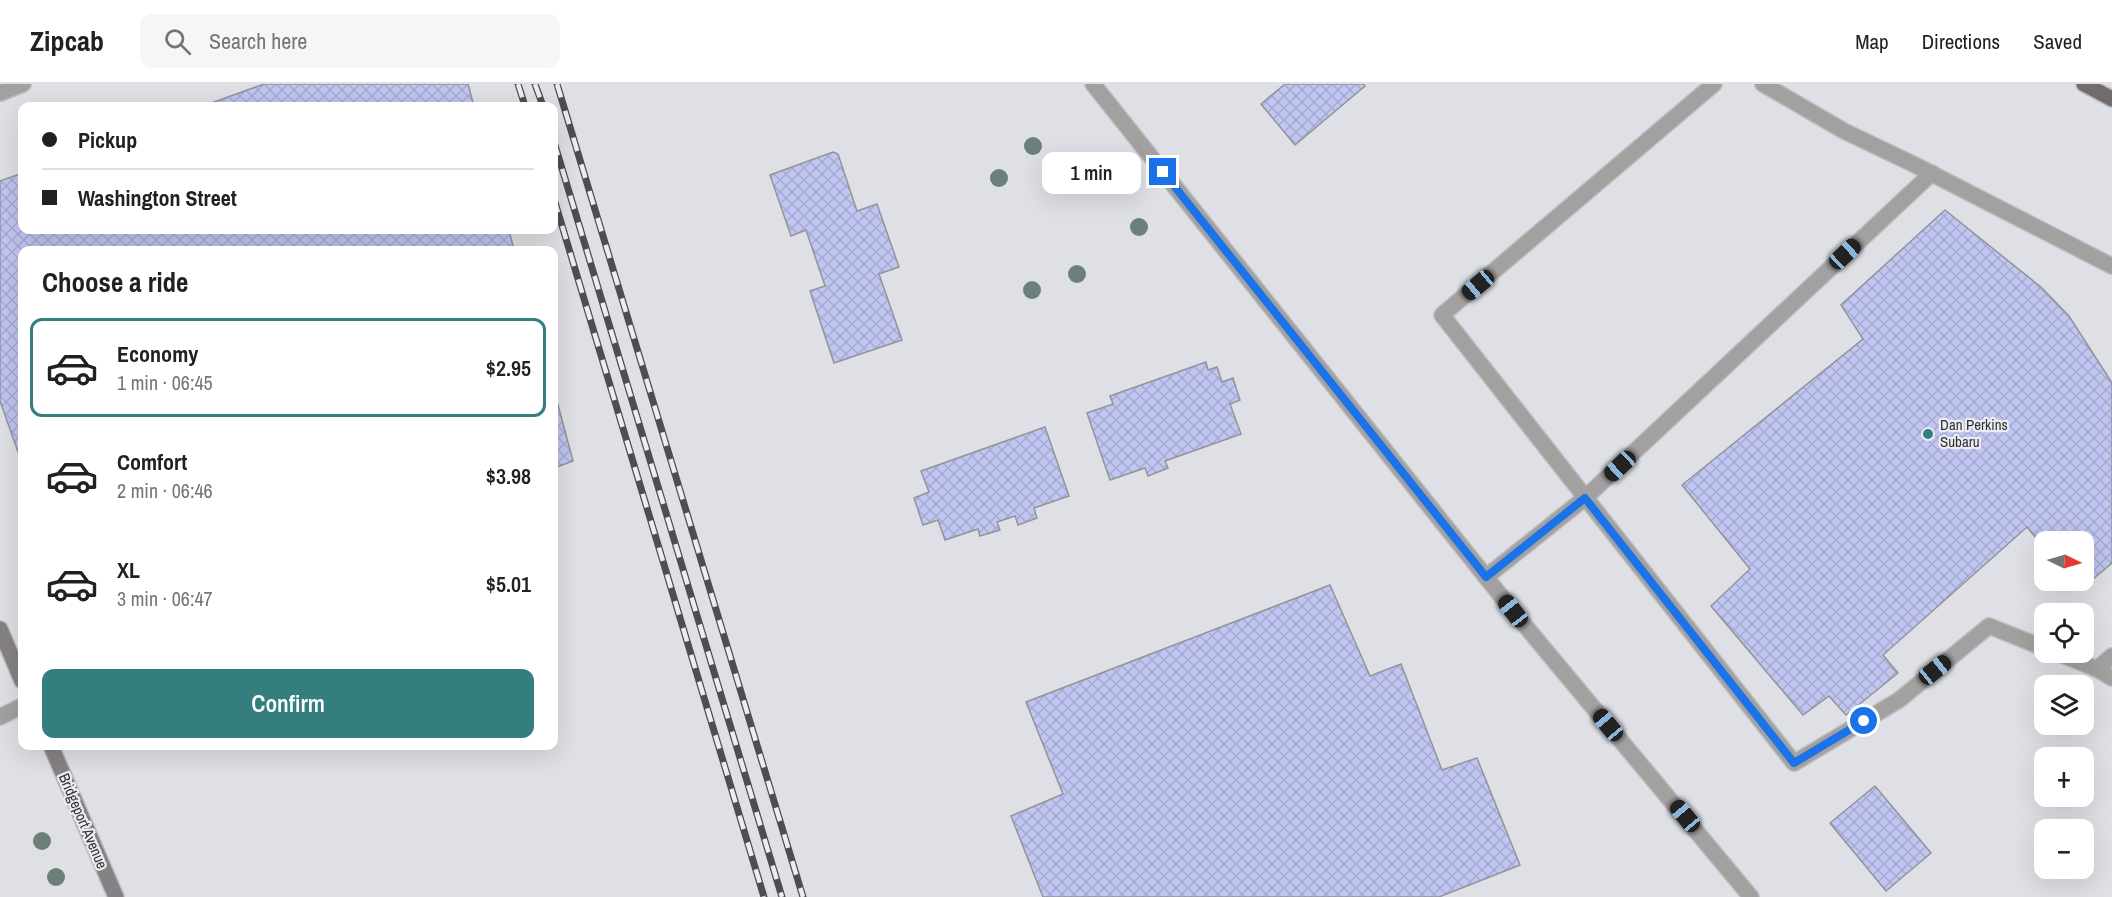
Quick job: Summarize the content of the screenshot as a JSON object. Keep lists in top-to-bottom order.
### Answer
{
  "streets": {
    "main road": ["Bridgeport Avenue"]
  },
  "places": ["Dan Perkins Subaru"],
  "north": "right",
  "page": {
    "header": "Zipcab",
    "search": "Search here",
    "nav": ["Map", "Directions", "Saved"],
    "banner": ["Pickup", "Washington Street"],
    "bubble": "1 min",
    "heading": "Choose a ride",
    "list": [
      {
        "name": "Economy",
        "note": "1 min · 06:45",
        "value": "$2.95"
      },
      {
        "name": "Comfort",
        "note": "2 min · 06:46",
        "value": "$3.98"
      },
      {
        "name": "XL",
        "note": "3 min · 06:47",
        "value": "$5.01"
      }
    ],
    "map_buttons": ["+", "−"],
    "buttons": "Confirm"
  }
}
